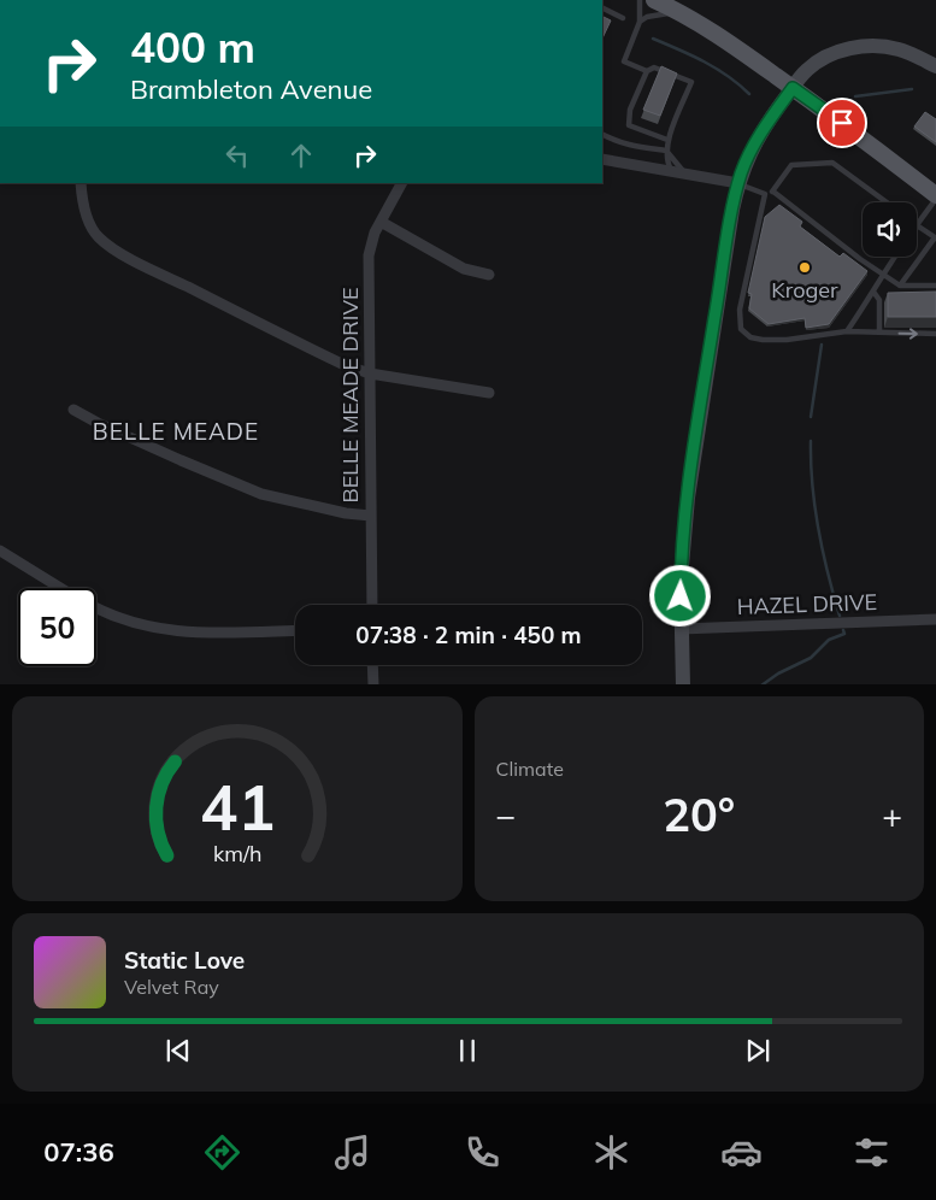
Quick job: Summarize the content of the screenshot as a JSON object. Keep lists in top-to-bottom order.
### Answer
{
  "streets": {
    "street": ["BELLE MEADE DRIVE", "HAZEL DRIVE"]
  },
  "districts": ["BELLE MEADE"],
  "places": ["Kroger"],
  "page": {
    "turn": ["400 m", "Brambleton Avenue"],
    "limit": "50",
    "trip": "07:38 · 2 min · 450 m",
    "tile": "Climate",
    "heat": ["−", "20°", "+"],
    "song": ["Static Love", "Velvet Ray"],
    "tabs": "07:36",
    "gauge": ["41", "km/h"]
  }
}
